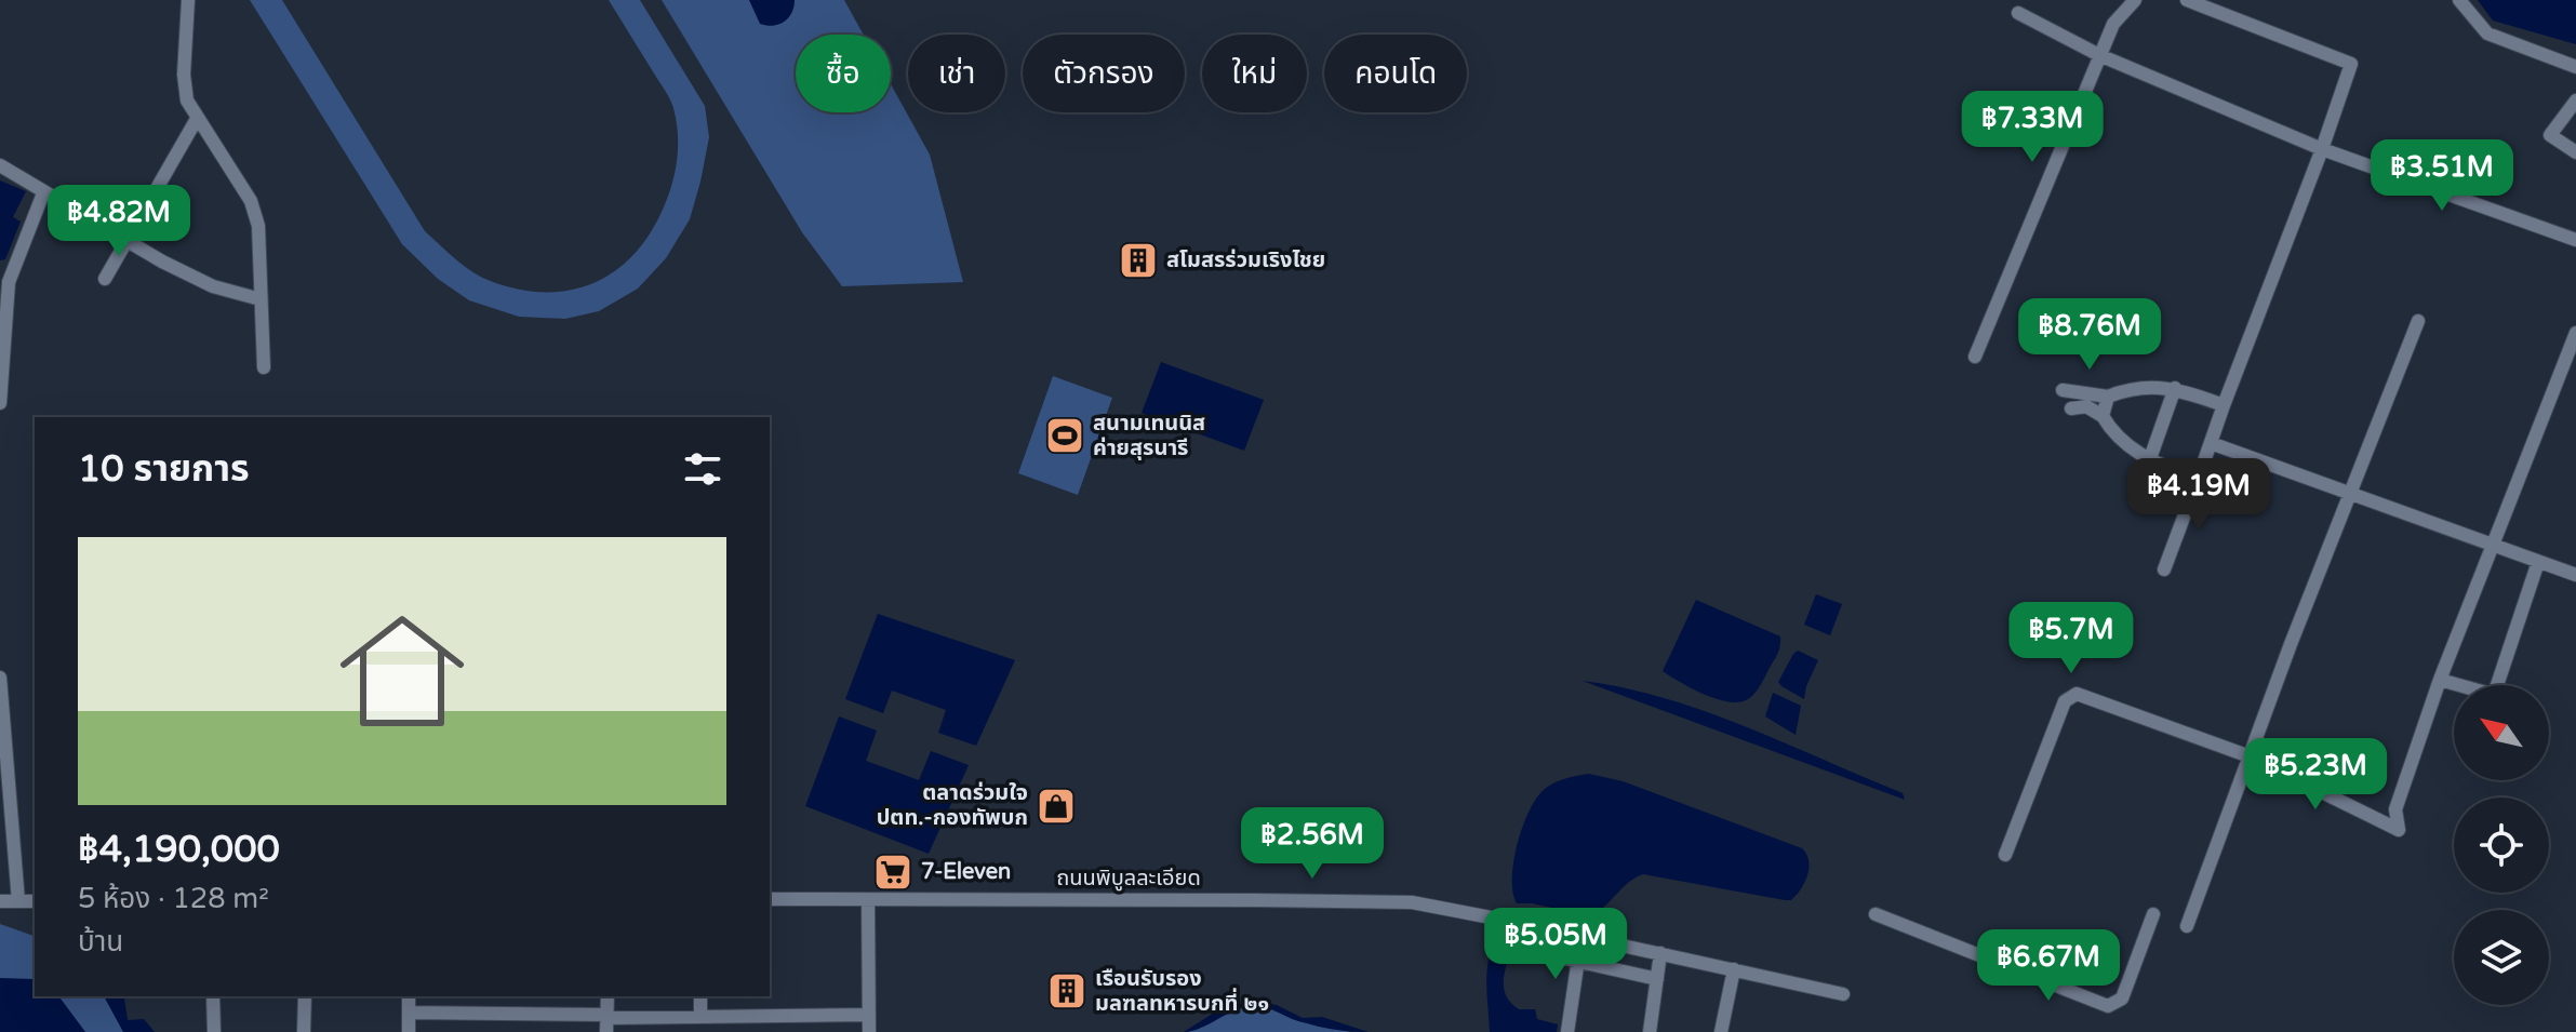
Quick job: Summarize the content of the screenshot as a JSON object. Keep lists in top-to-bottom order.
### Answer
{
  "streets": {
    "street": ["ถนนพิบูลละเอียด"]
  },
  "places": {
    "building": ["สโมสรร่วมเริงไชย", "เรือนรับรอง มลฑลทหารบกที่ ๒๑"],
    "sports": ["สนามเทนนิส ค่ายสุรนารี"],
    "shop": ["ตลาดร่วมใจ ปตท.-กองทัพบก"],
    "supermarket": ["7-Eleven"]
  },
  "north": "top left",
  "page": {
    "chip": [
      "ซื้อ",
      "เช่า",
      "ตัวกรอง",
      "ใหม่",
      "คอนโด"
    ],
    "price": [
      "฿7.33M",
      "฿3.51M",
      "฿4.82M",
      "฿8.76M",
      "฿4.19M",
      "฿5.7M",
      "฿5.23M",
      "฿2.56M",
      "฿5.05M",
      "฿6.67M"
    ],
    "heading": "10 รายการ",
    "list": [
      {
        "name": "฿4,190,000",
        "note": "5 ห้อง · 128 m² · บ้าน"
      }
    ]
  }
}
